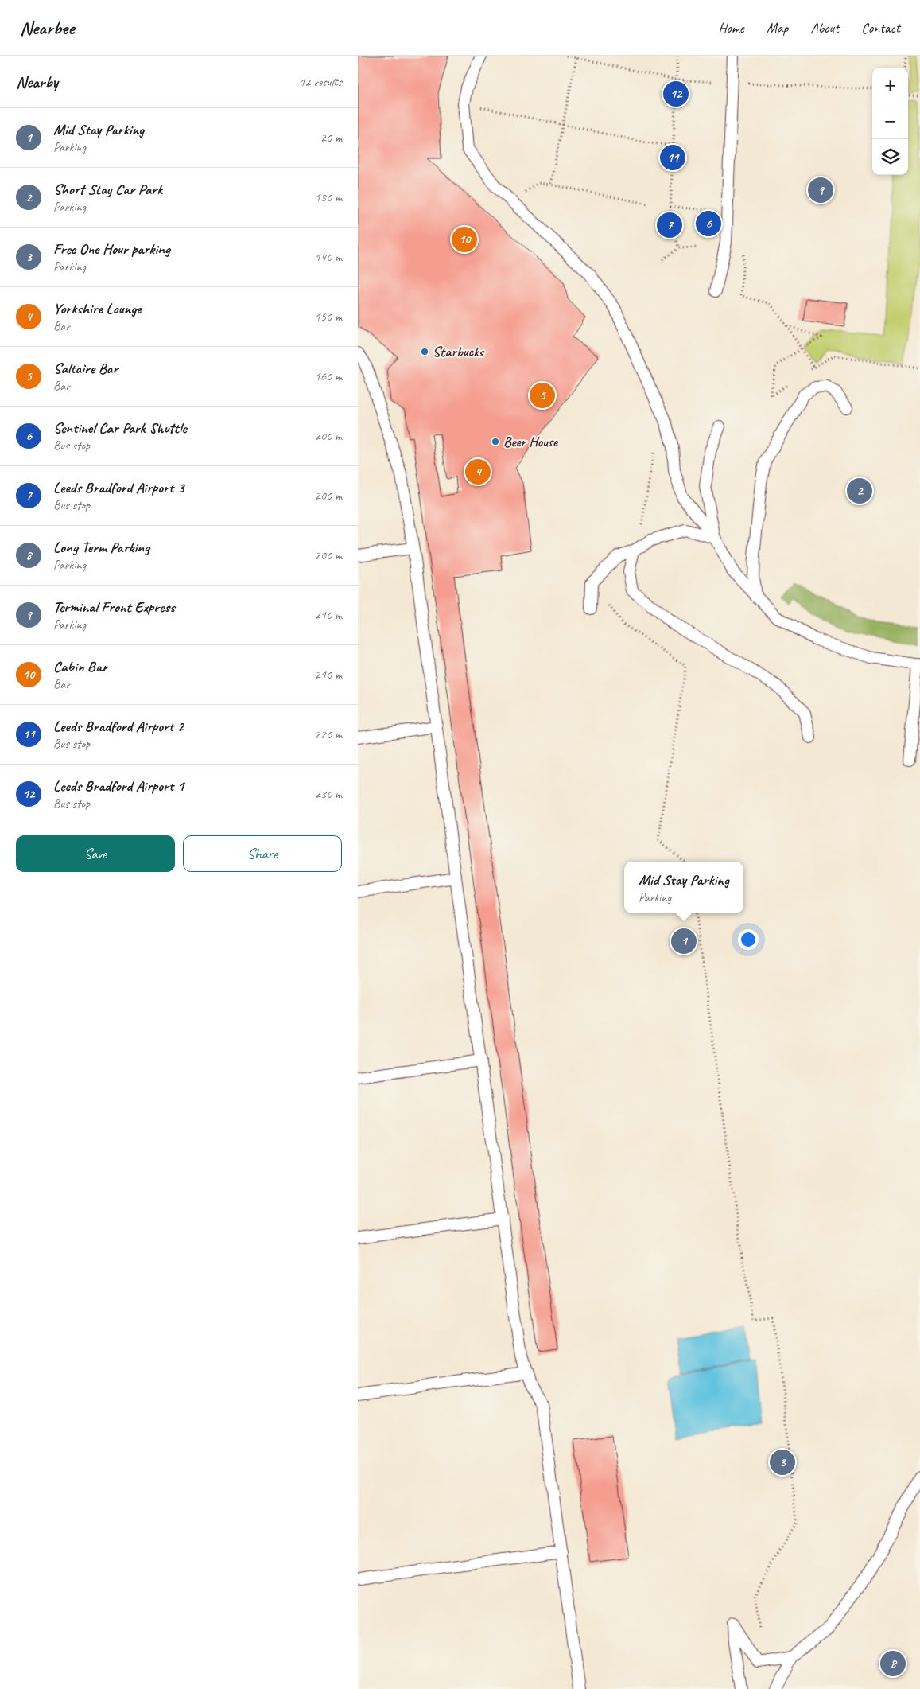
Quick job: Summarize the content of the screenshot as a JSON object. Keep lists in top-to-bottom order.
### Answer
{
  "places": ["Starbucks", "Beer House"],
  "page": {
    "header": "Nearbee",
    "nav": [
      "Home",
      "Map",
      "About",
      "Contact"
    ],
    "heading": ["Nearby", "12 results"],
    "map_buttons": ["+", "−"],
    "pins": [
      "12",
      "11",
      "9",
      "6",
      "7",
      "10",
      "5",
      "4",
      "2",
      "1",
      "3",
      "8"
    ],
    "list": [
      {
        "mark": "1",
        "name": "Mid Stay Parking",
        "note": "Parking",
        "value": "20 m"
      },
      {
        "mark": "2",
        "name": "Short Stay Car Park",
        "note": "Parking",
        "value": "130 m"
      },
      {
        "mark": "3",
        "name": "Free One Hour parking",
        "note": "Parking",
        "value": "140 m"
      },
      {
        "mark": "4",
        "name": "Yorkshire Lounge",
        "note": "Bar",
        "value": "150 m"
      },
      {
        "mark": "5",
        "name": "Saltaire Bar",
        "note": "Bar",
        "value": "160 m"
      },
      {
        "mark": "6",
        "name": "Sentinel Car Park Shuttle",
        "note": "Bus stop",
        "value": "200 m"
      },
      {
        "mark": "7",
        "name": "Leeds Bradford Airport 3",
        "note": "Bus stop",
        "value": "200 m"
      },
      {
        "mark": "8",
        "name": "Long Term Parking",
        "note": "Parking",
        "value": "200 m"
      },
      {
        "mark": "9",
        "name": "Terminal Front Express",
        "note": "Parking",
        "value": "210 m"
      },
      {
        "mark": "10",
        "name": "Cabin Bar",
        "note": "Bar",
        "value": "210 m"
      },
      {
        "mark": "11",
        "name": "Leeds Bradford Airport 2",
        "note": "Bus stop",
        "value": "220 m"
      },
      {
        "mark": "12",
        "name": "Leeds Bradford Airport 1",
        "note": "Bus stop",
        "value": "230 m"
      }
    ],
    "buttons": ["Save", "Share"],
    "popup": ["Mid Stay Parking", "Parking"]
  }
}
